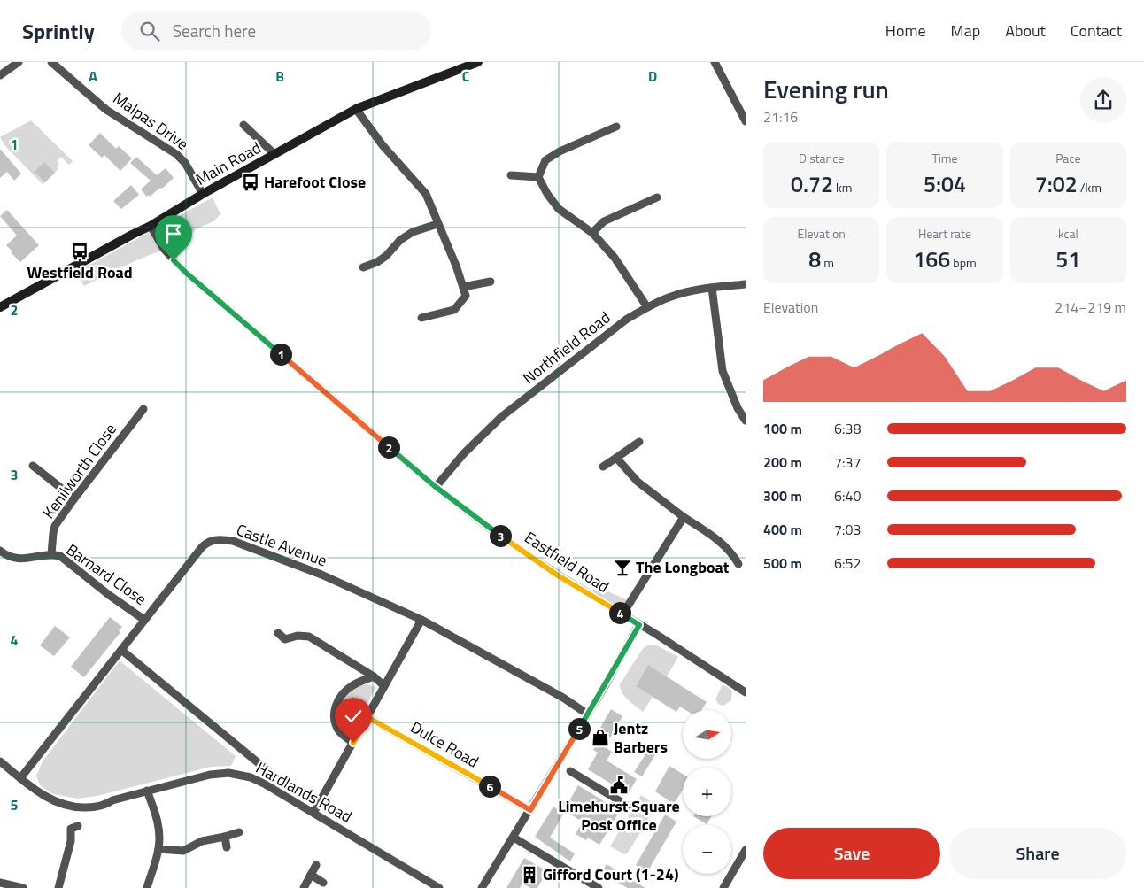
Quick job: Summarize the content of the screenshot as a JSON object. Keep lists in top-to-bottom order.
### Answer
{
  "streets": {
    "street": [
      "Malpas Drive",
      "Main Road",
      "Northfield Road",
      "Kenilworth Close",
      "Castle Avenue",
      "Eastfield Road",
      "Barnard Close",
      "Dulce Road",
      "Hardlands Road"
    ]
  },
  "crossings": [
    ["Malpas Drive", "Main Road"],
    ["Main Road", "Eastfield Road"],
    ["Northfield Road", "Eastfield Road"],
    ["Kenilworth Close", "Barnard Close"],
    ["Castle Avenue", "Barnard Close"],
    ["Castle Avenue", "Hardlands Road"]
  ],
  "places": {
    "bus stop": ["Harefoot Close", "Westfield Road"],
    "bar": ["The Longboat"],
    "shop": ["Jentz Barbers"],
    "public building": ["Limehurst Square Post Office"],
    "building": ["Gifford Court (1-24)"]
  },
  "north": "right",
  "page": {
    "header": "Sprintly",
    "search": "Search here",
    "nav": [
      "Home",
      "Map",
      "About",
      "Contact"
    ],
    "heading": ["Evening run", "21:16"],
    "stats": [
      ["Distance", "0.72 km"],
      ["Time", "5:04"],
      ["Pace", "7:02 /km"],
      ["Elevation", "8 m"],
      ["Heart rate", "166 bpm"],
      ["kcal", "51"]
    ],
    "chart": ["Elevation", "214–219 m"],
    "pins": [
      "1",
      "2",
      "3",
      "4",
      "5",
      "6"
    ],
    "list": [
      {
        "name": "100 m",
        "note": "6:38"
      },
      {
        "name": "200 m",
        "note": "7:37"
      },
      {
        "name": "300 m",
        "note": "6:40"
      },
      {
        "name": "400 m",
        "note": "7:03"
      },
      {
        "name": "500 m",
        "note": "6:52"
      }
    ],
    "map_buttons": ["+", "−"],
    "buttons": ["Save", "Share"]
  },
  "grid": {
    "columns": [
      "A",
      "B",
      "C",
      "D"
    ],
    "rows": [
      "1",
      "2",
      "3",
      "4",
      "5"
    ]
  }
}
